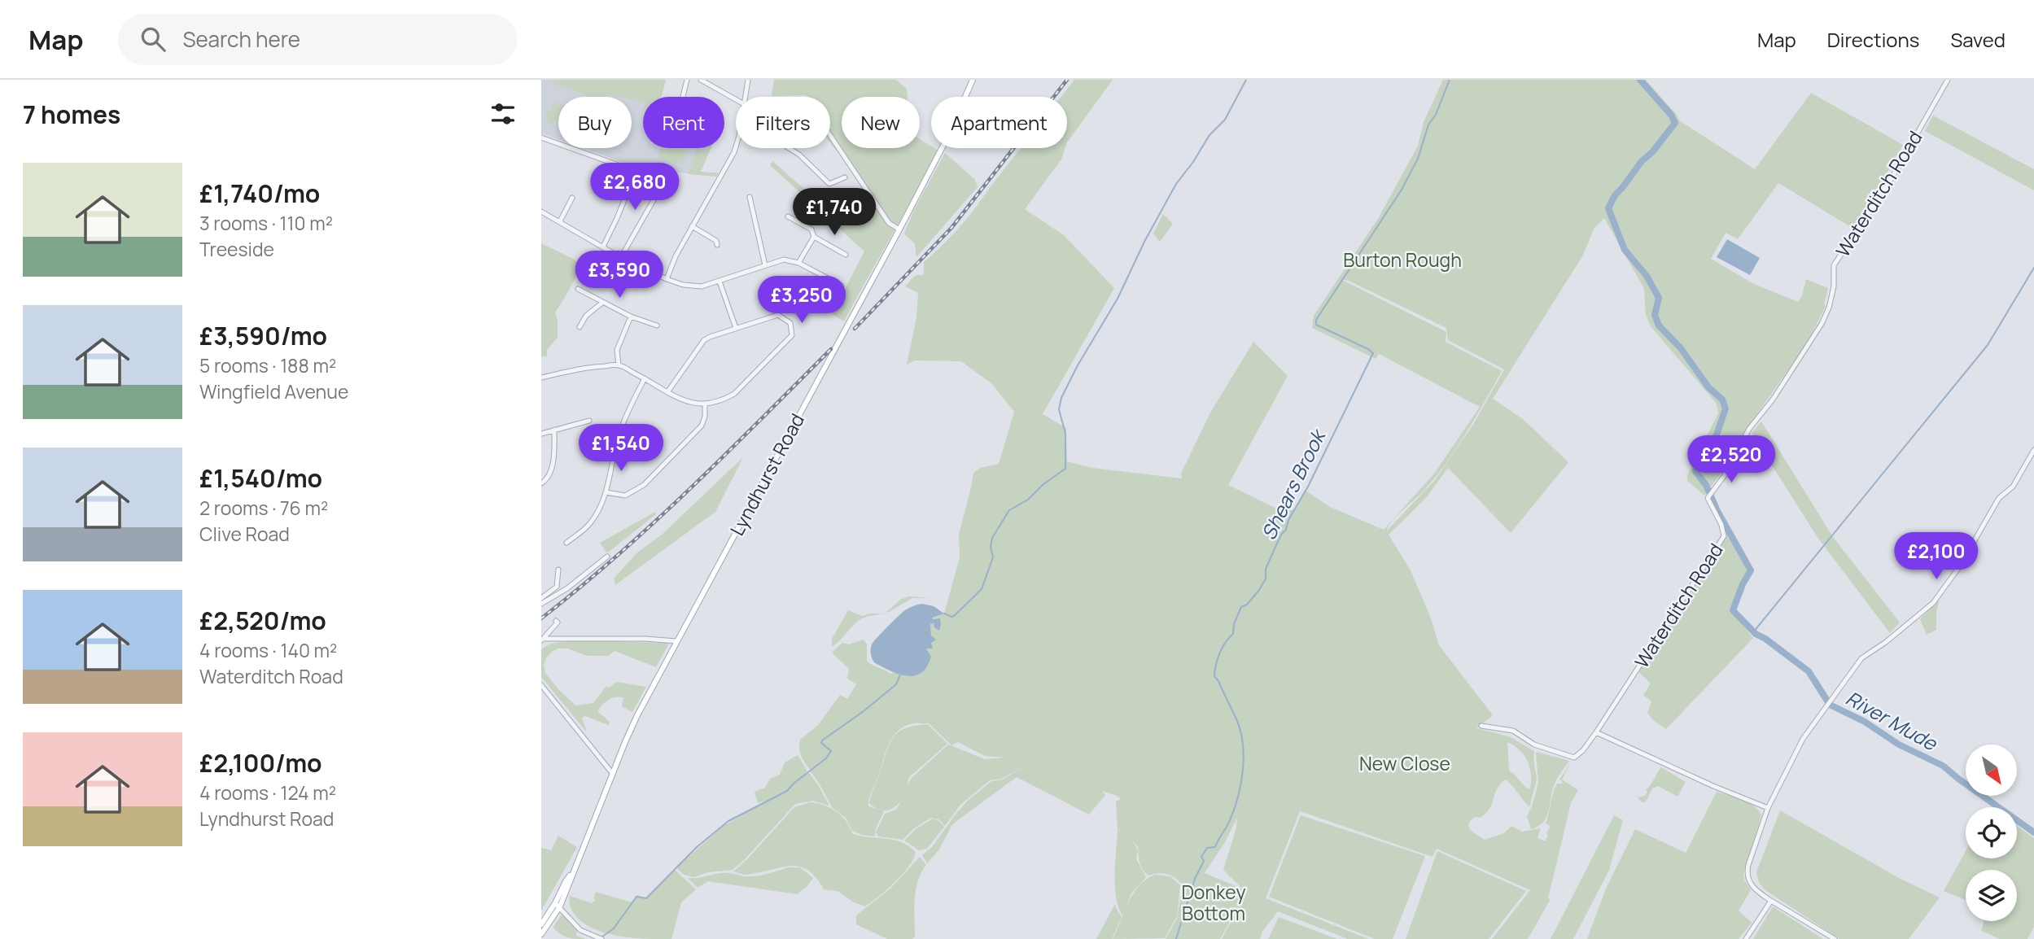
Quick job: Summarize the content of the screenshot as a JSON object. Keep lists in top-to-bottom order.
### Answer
{
  "streets": {
    "main road": ["Lyndhurst Road"],
    "street": ["Waterditch Road"]
  },
  "water": ["Shears Brook", "River Mude"],
  "parks": ["Burton Rough", "New Close", "Donkey Bottom"],
  "north": "bottom right",
  "page": {
    "header": "Map",
    "search": "Search here",
    "nav": ["Map", "Directions", "Saved"],
    "heading": "7 homes",
    "chip": [
      "Buy",
      "Rent",
      "Filters",
      "New",
      "Apartment"
    ],
    "list": [
      {
        "name": "£1,740/mo",
        "note": "3 rooms · 110 m² · Treeside"
      },
      {
        "name": "£3,590/mo",
        "note": "5 rooms · 188 m² · Wingfield Avenue"
      },
      {
        "name": "£1,540/mo",
        "note": "2 rooms · 76 m² · Clive Road"
      },
      {
        "name": "£2,520/mo",
        "note": "4 rooms · 140 m² · Waterditch Road"
      },
      {
        "name": "£2,100/mo",
        "note": "4 rooms · 124 m² · Lyndhurst Road"
      }
    ],
    "price": [
      "£2,680",
      "£1,740",
      "£3,590",
      "£3,250",
      "£1,540",
      "£2,520",
      "£2,100"
    ]
  }
}
